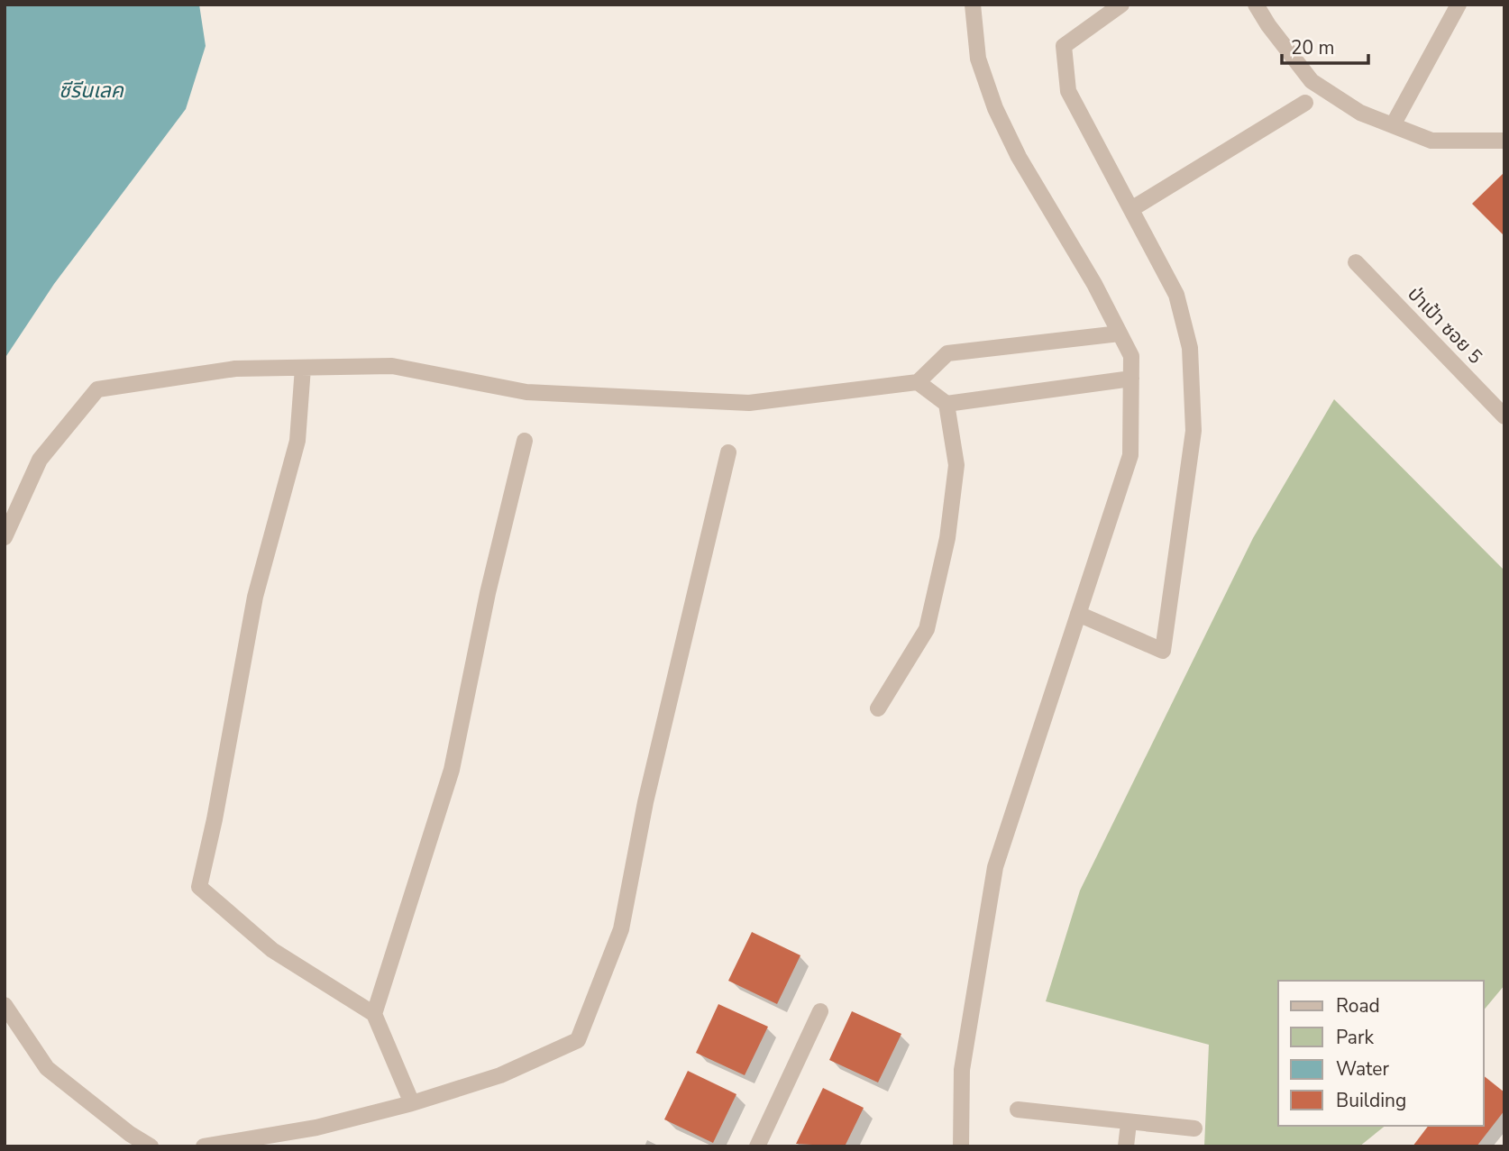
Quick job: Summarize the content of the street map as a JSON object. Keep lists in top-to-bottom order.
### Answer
{
  "streets": {
    "street": ["ป่าเป้า ซอย 5"]
  },
  "water": ["ซีรีนเลค"],
  "legend": [
    "Road",
    "Park",
    "Water",
    "Building"
  ],
  "scale_bar": "20 m"
}
